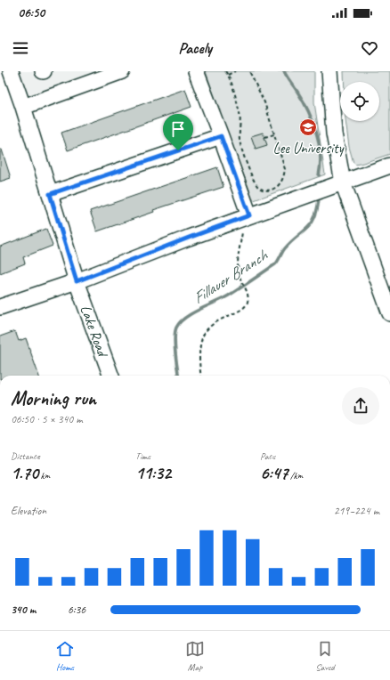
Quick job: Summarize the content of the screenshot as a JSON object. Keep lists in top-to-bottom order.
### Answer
{
  "streets": {
    "street": ["Lake Road"]
  },
  "water": ["Fillauer Branch"],
  "places": {
    "school or university": ["Lee University"]
  },
  "page": {
    "status": "06:50",
    "header": "Pacely",
    "heading": ["Morning run", "06:50 · 5 × 340 m"],
    "stats": [
      ["Distance", "1.70 km"],
      ["Time", "11:32"],
      ["Pace", "6:47 /km"]
    ],
    "chart": ["Elevation", "219–224 m"],
    "list": [
      {
        "name": "340 m",
        "note": "6:36"
      }
    ],
    "tabs": ["Home", "Map", "Saved"]
  }
}
